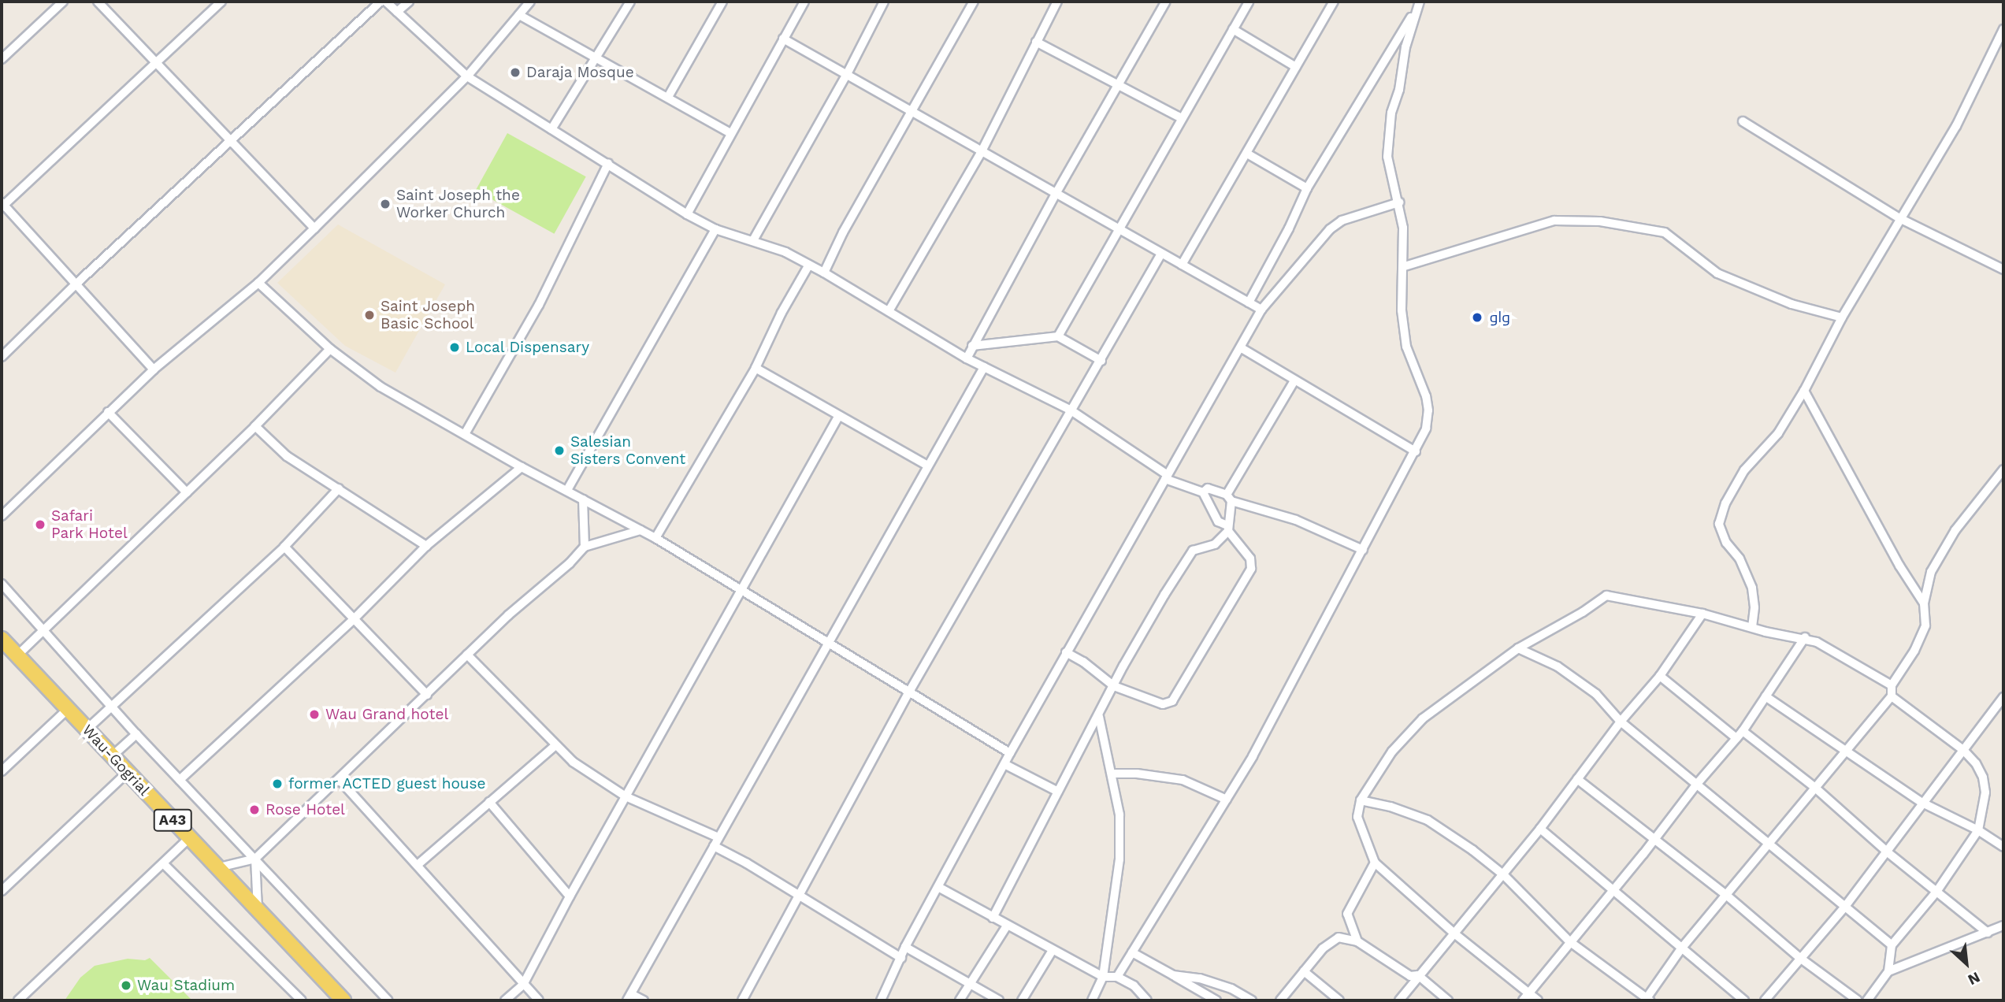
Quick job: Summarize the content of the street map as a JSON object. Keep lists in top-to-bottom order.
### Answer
{
  "streets": {
    "main road": ["Wau-Gogrial", "A43"]
  },
  "places": [
    "Daraja Mosque",
    "Saint Joseph the Worker Church",
    "Saint Joseph Basic School",
    "واو",
    "Local Dispensary",
    "Salesian Sisters Convent",
    "Safari Park Hotel",
    "Wau Grand hotel",
    "former ACTED guest house",
    "Rose Hotel",
    "Wau Stadium"
  ],
  "north": "bottom right"
}
